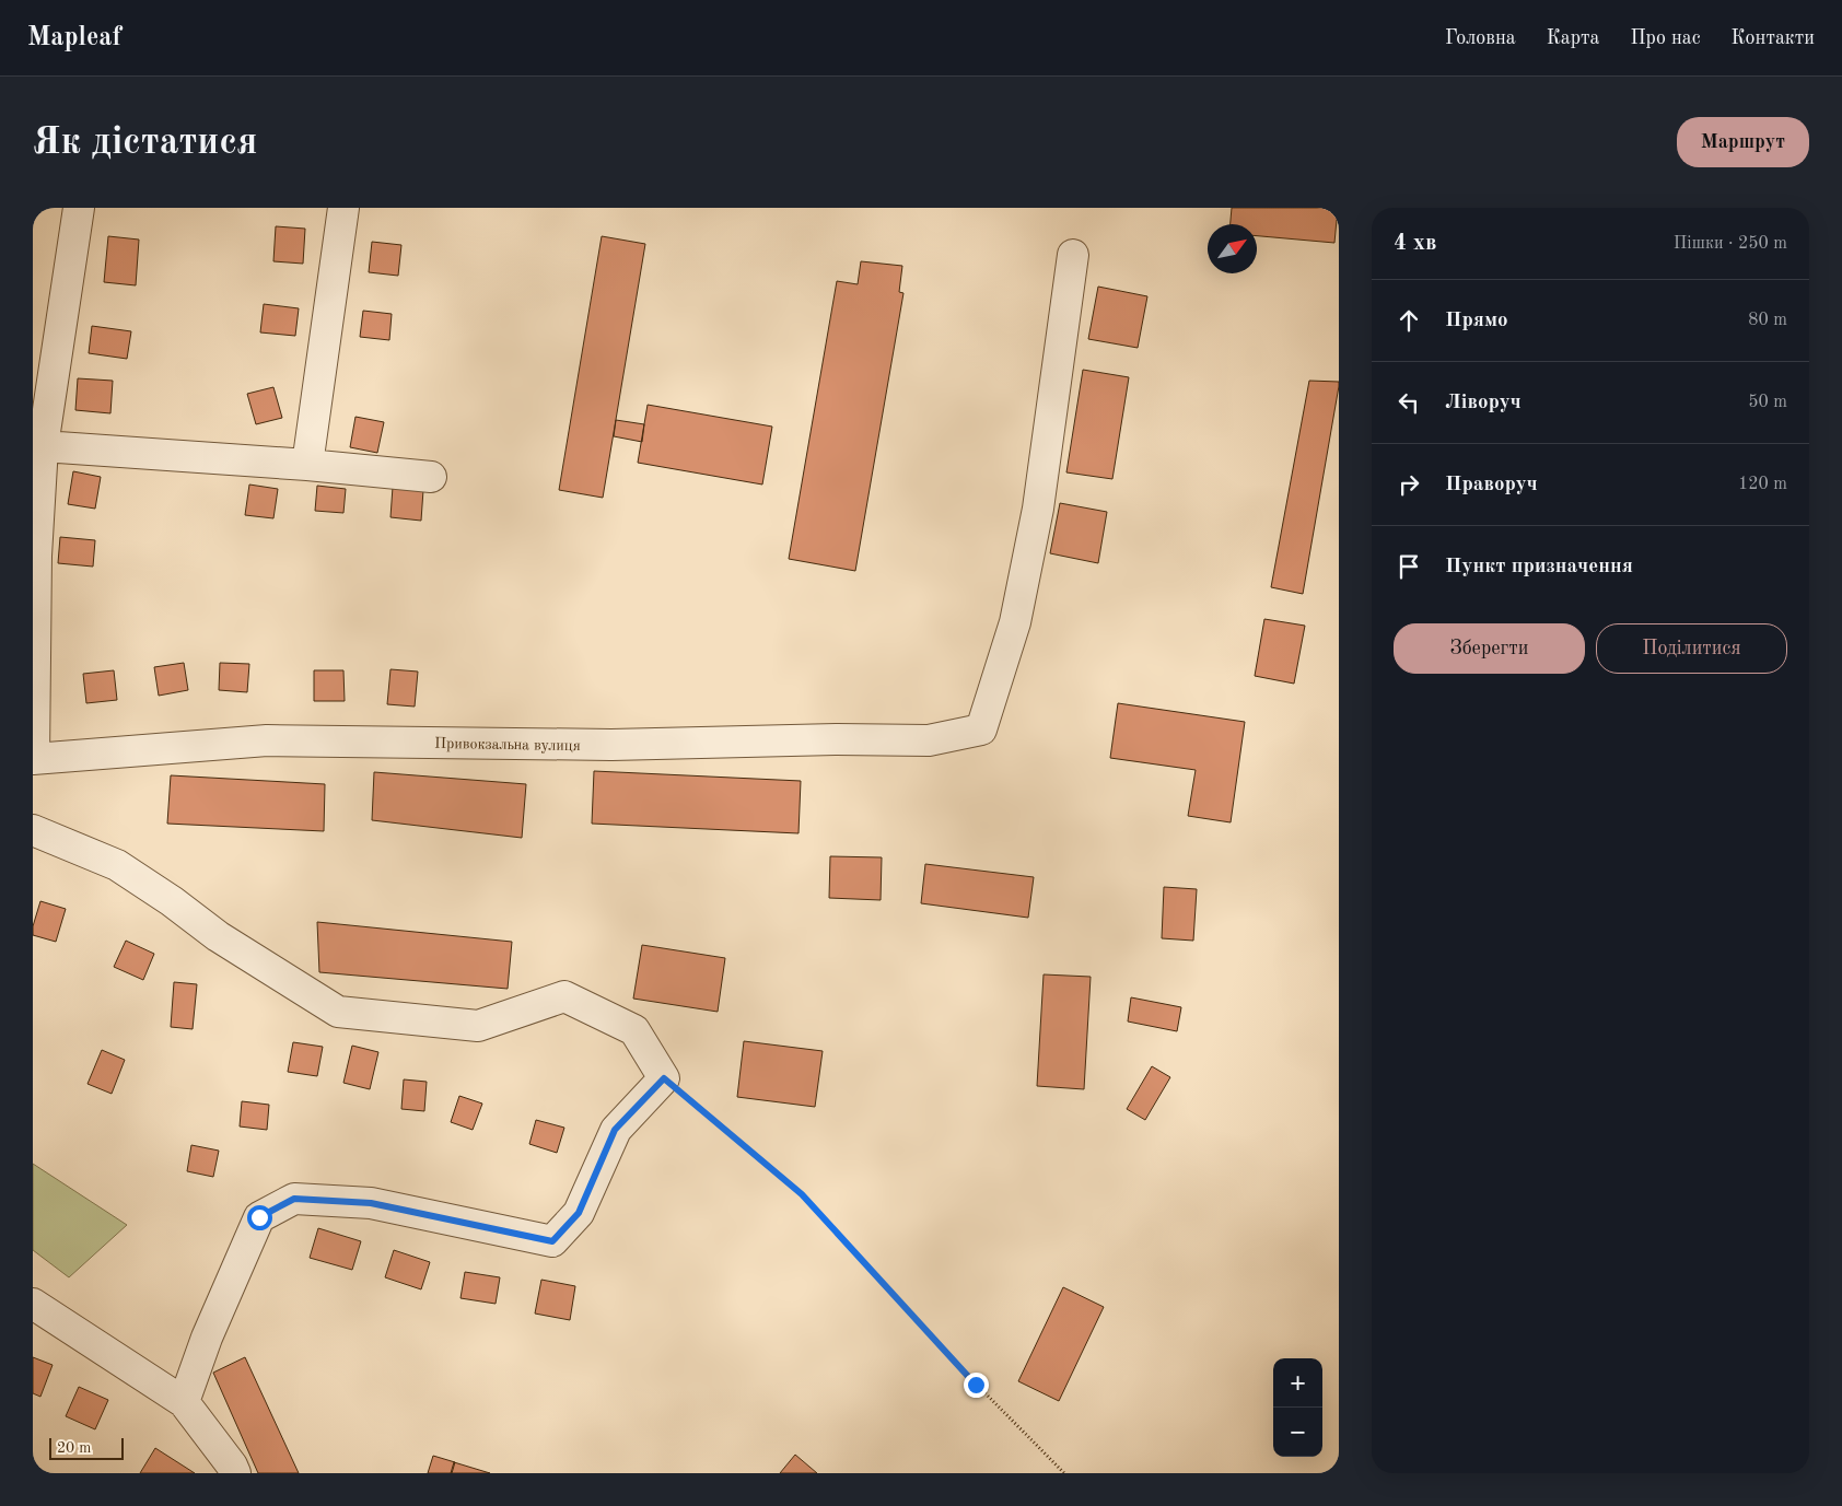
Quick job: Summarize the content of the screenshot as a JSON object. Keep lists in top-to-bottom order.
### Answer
{
  "streets": {
    "street": ["Привокзальна вулиця"]
  },
  "scale_bar": "20 m",
  "north": "top right",
  "page": {
    "header": "Mapleaf",
    "nav": [
      "Головна",
      "Карта",
      "Про нас",
      "Контакти"
    ],
    "buttons": [
      "Маршрут",
      ["Зберегти", "Поділитися"]
    ],
    "title": "Як дістатися",
    "heading": ["4 хв", "Пішки · 250 m"],
    "list": [
      ["Прямо", "80 m"],
      ["Ліворуч", "50 m"],
      ["Праворуч", "120 m"],
      "Пункт призначення"
    ],
    "map_buttons": ["+", "−"],
    "scale": "20 m"
  }
}
